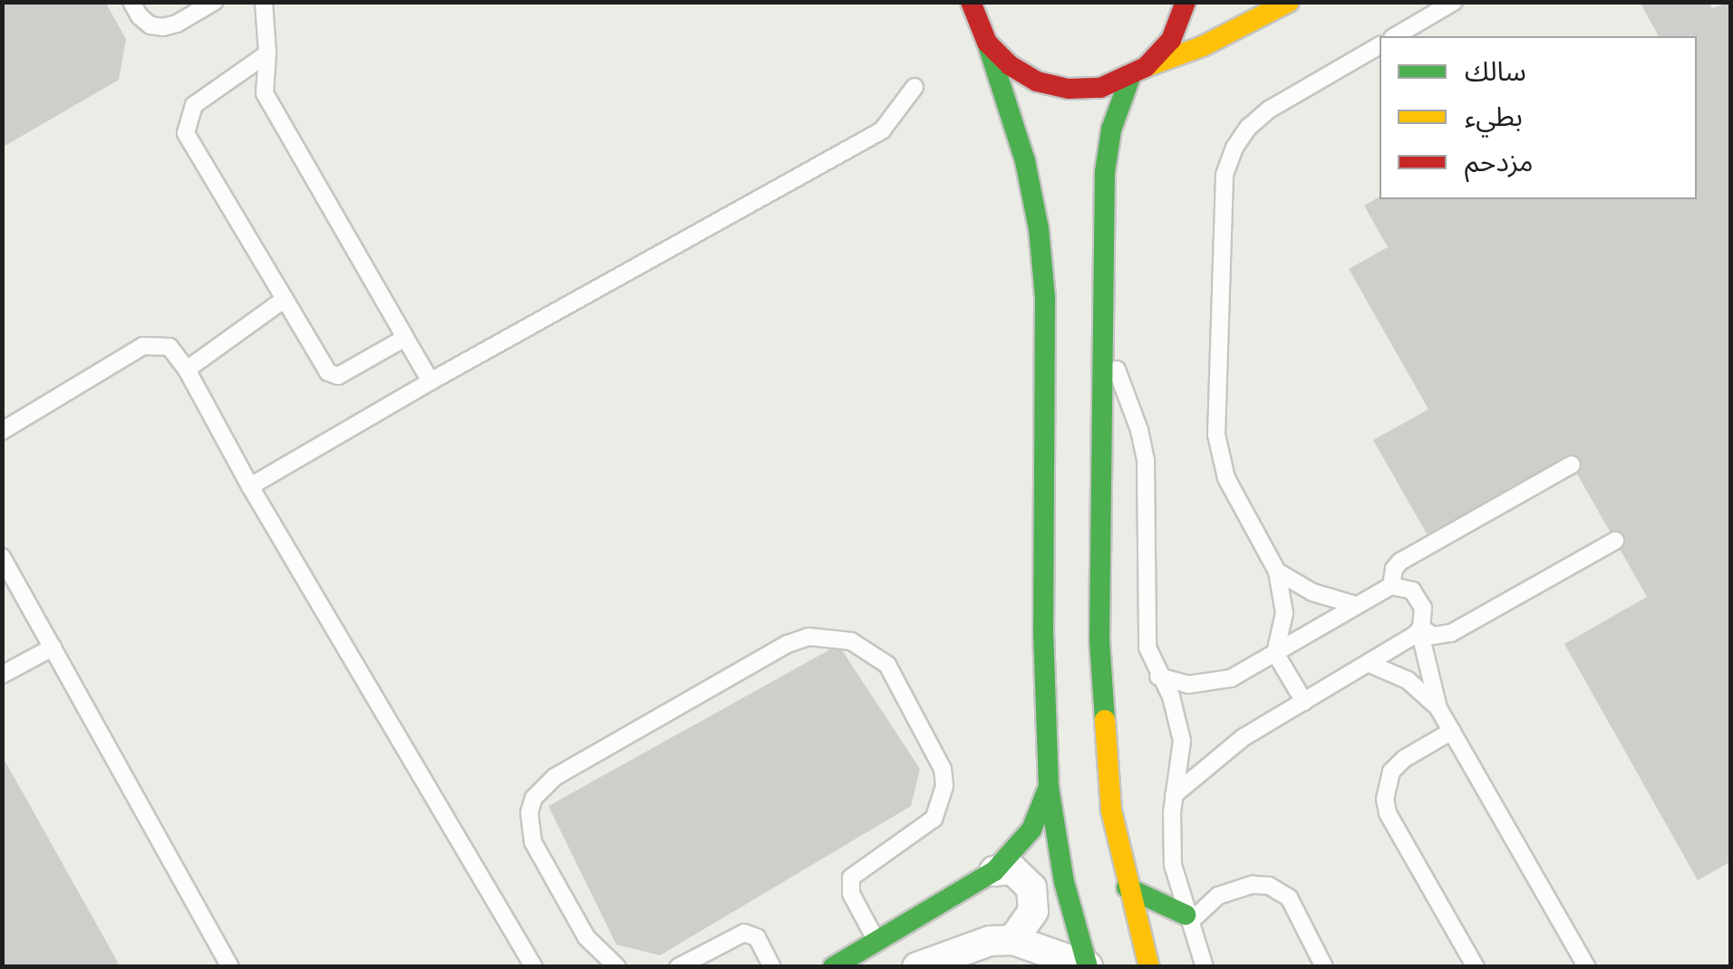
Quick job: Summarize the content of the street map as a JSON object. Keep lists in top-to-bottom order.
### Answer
{
  "legend": ["سالك", "بطيء", "مزدحم"]
}
